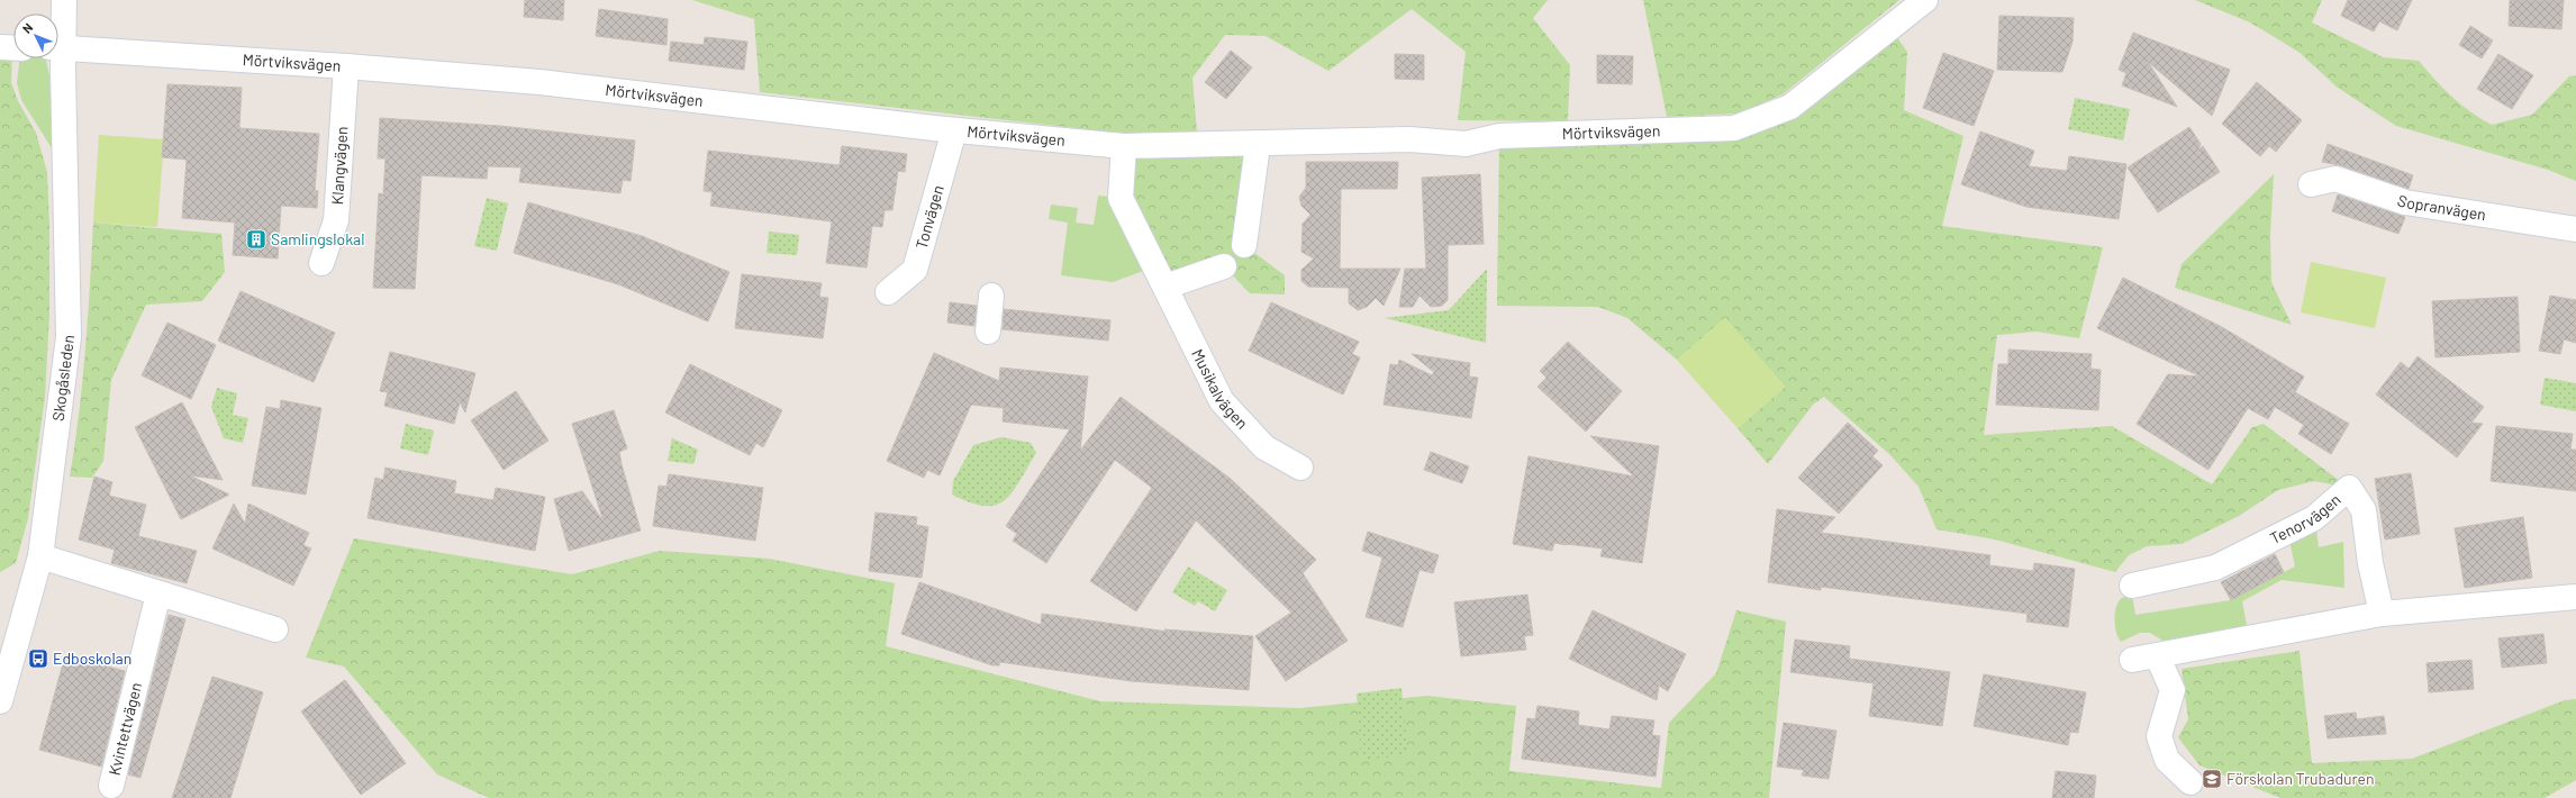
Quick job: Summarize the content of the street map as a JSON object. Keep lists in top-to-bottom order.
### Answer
{
  "streets": {
    "street": [
      "Mörtviksvägen",
      "Klangvägen",
      "Sopranvägen",
      "Tonvägen",
      "Skogåsleden",
      "Musikalvägen",
      "Tenorvägen",
      "Kvintettvägen"
    ]
  },
  "crossings": [
    ["Mörtviksvägen", "Klangvägen"],
    ["Mörtviksvägen", "Tonvägen"],
    ["Mörtviksvägen", "Musikalvägen"]
  ],
  "places": {
    "building": ["Samlingslokal"],
    "bus stop": ["Edboskolan"],
    "school or university": ["Förskolan Trubaduren"]
  },
  "north": "top left"
}
